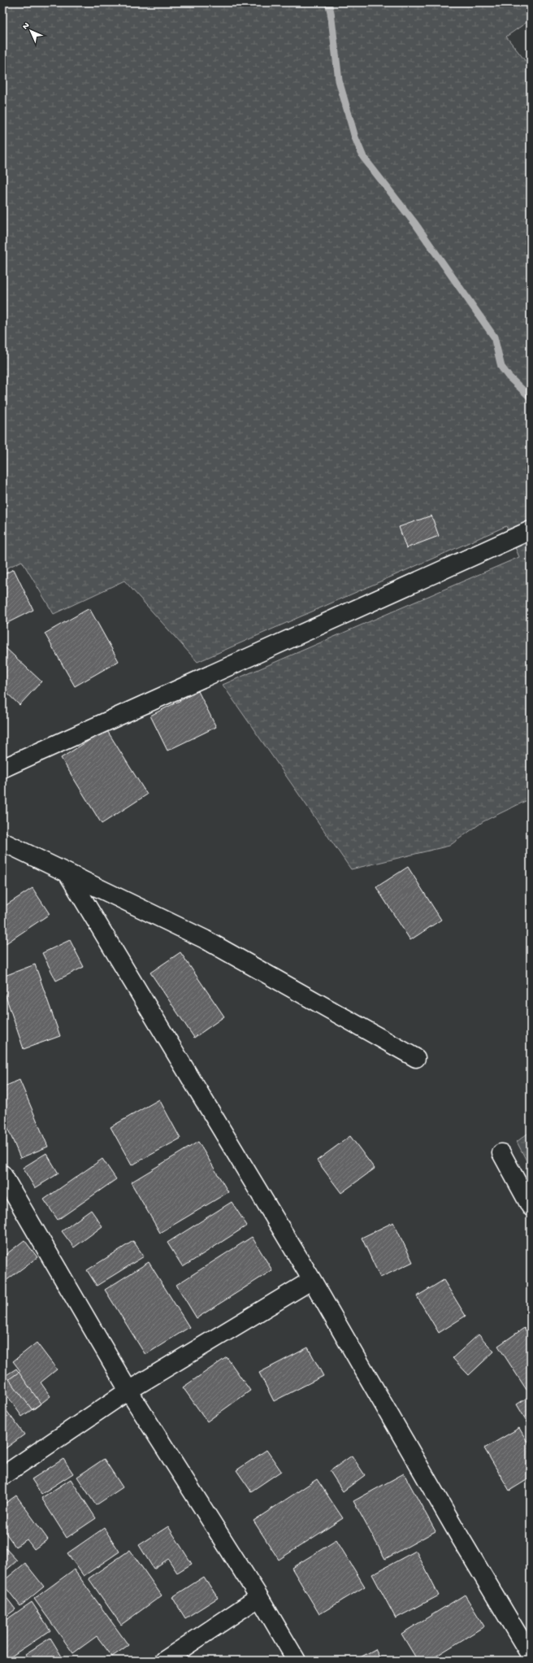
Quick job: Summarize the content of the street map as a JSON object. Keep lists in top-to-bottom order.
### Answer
{
  "north": "top left"
}
